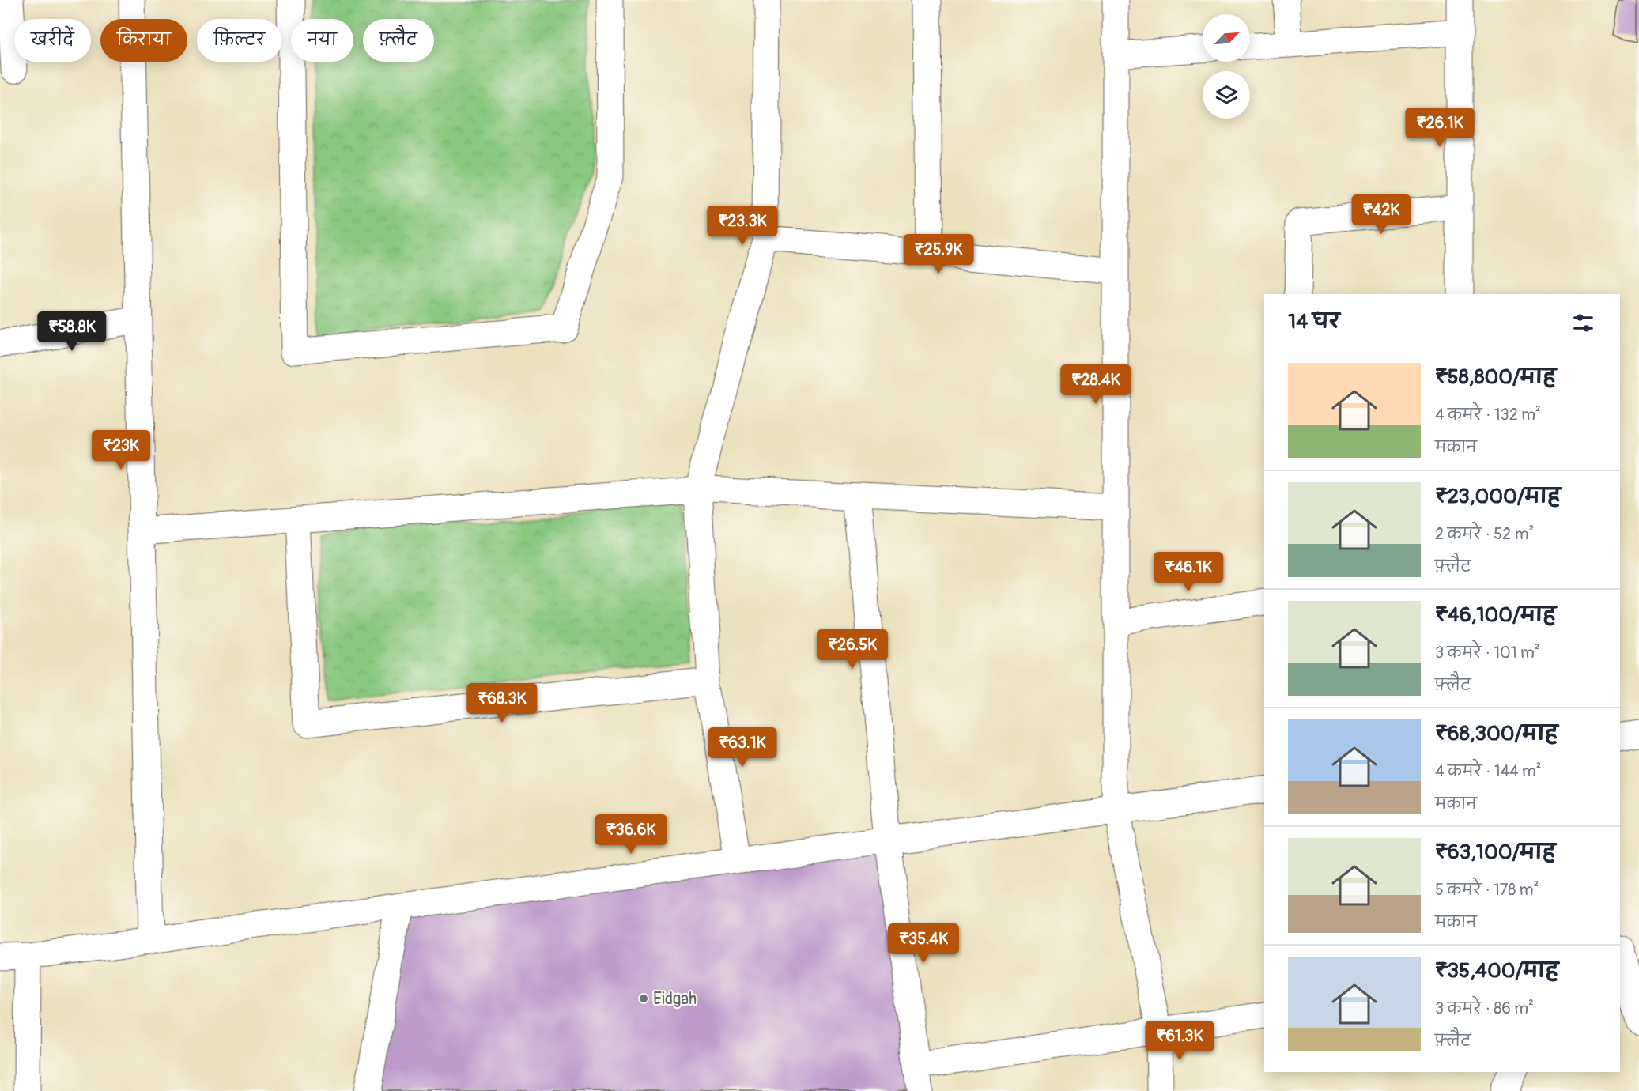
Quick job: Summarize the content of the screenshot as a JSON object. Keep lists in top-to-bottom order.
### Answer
{
  "places": ["Eidgah"],
  "north": "top right",
  "page": {
    "chip": [
      "खरीदें",
      "किराया",
      "फ़िल्टर",
      "नया",
      "फ़्लैट"
    ],
    "price": [
      "₹26.1K",
      "₹42K",
      "₹23.3K",
      "₹25.9K",
      "₹58.8K",
      "₹28.4K",
      "₹23K",
      "₹46.1K",
      "₹26.5K",
      "₹68.3K",
      "₹63.1K",
      "₹36.6K",
      "₹35.4K",
      "₹61.3K"
    ],
    "heading": "14 घर",
    "list": [
      {
        "name": "₹58,800/माह",
        "note": "4 कमरे · 132 m² · मकान"
      },
      {
        "name": "₹23,000/माह",
        "note": "2 कमरे · 52 m² · फ़्लैट"
      },
      {
        "name": "₹46,100/माह",
        "note": "3 कमरे · 101 m² · फ़्लैट"
      },
      {
        "name": "₹68,300/माह",
        "note": "4 कमरे · 144 m² · मकान"
      },
      {
        "name": "₹63,100/माह",
        "note": "5 कमरे · 178 m² · मकान"
      },
      {
        "name": "₹35,400/माह",
        "note": "3 कमरे · 86 m² · फ़्लैट"
      }
    ]
  }
}
